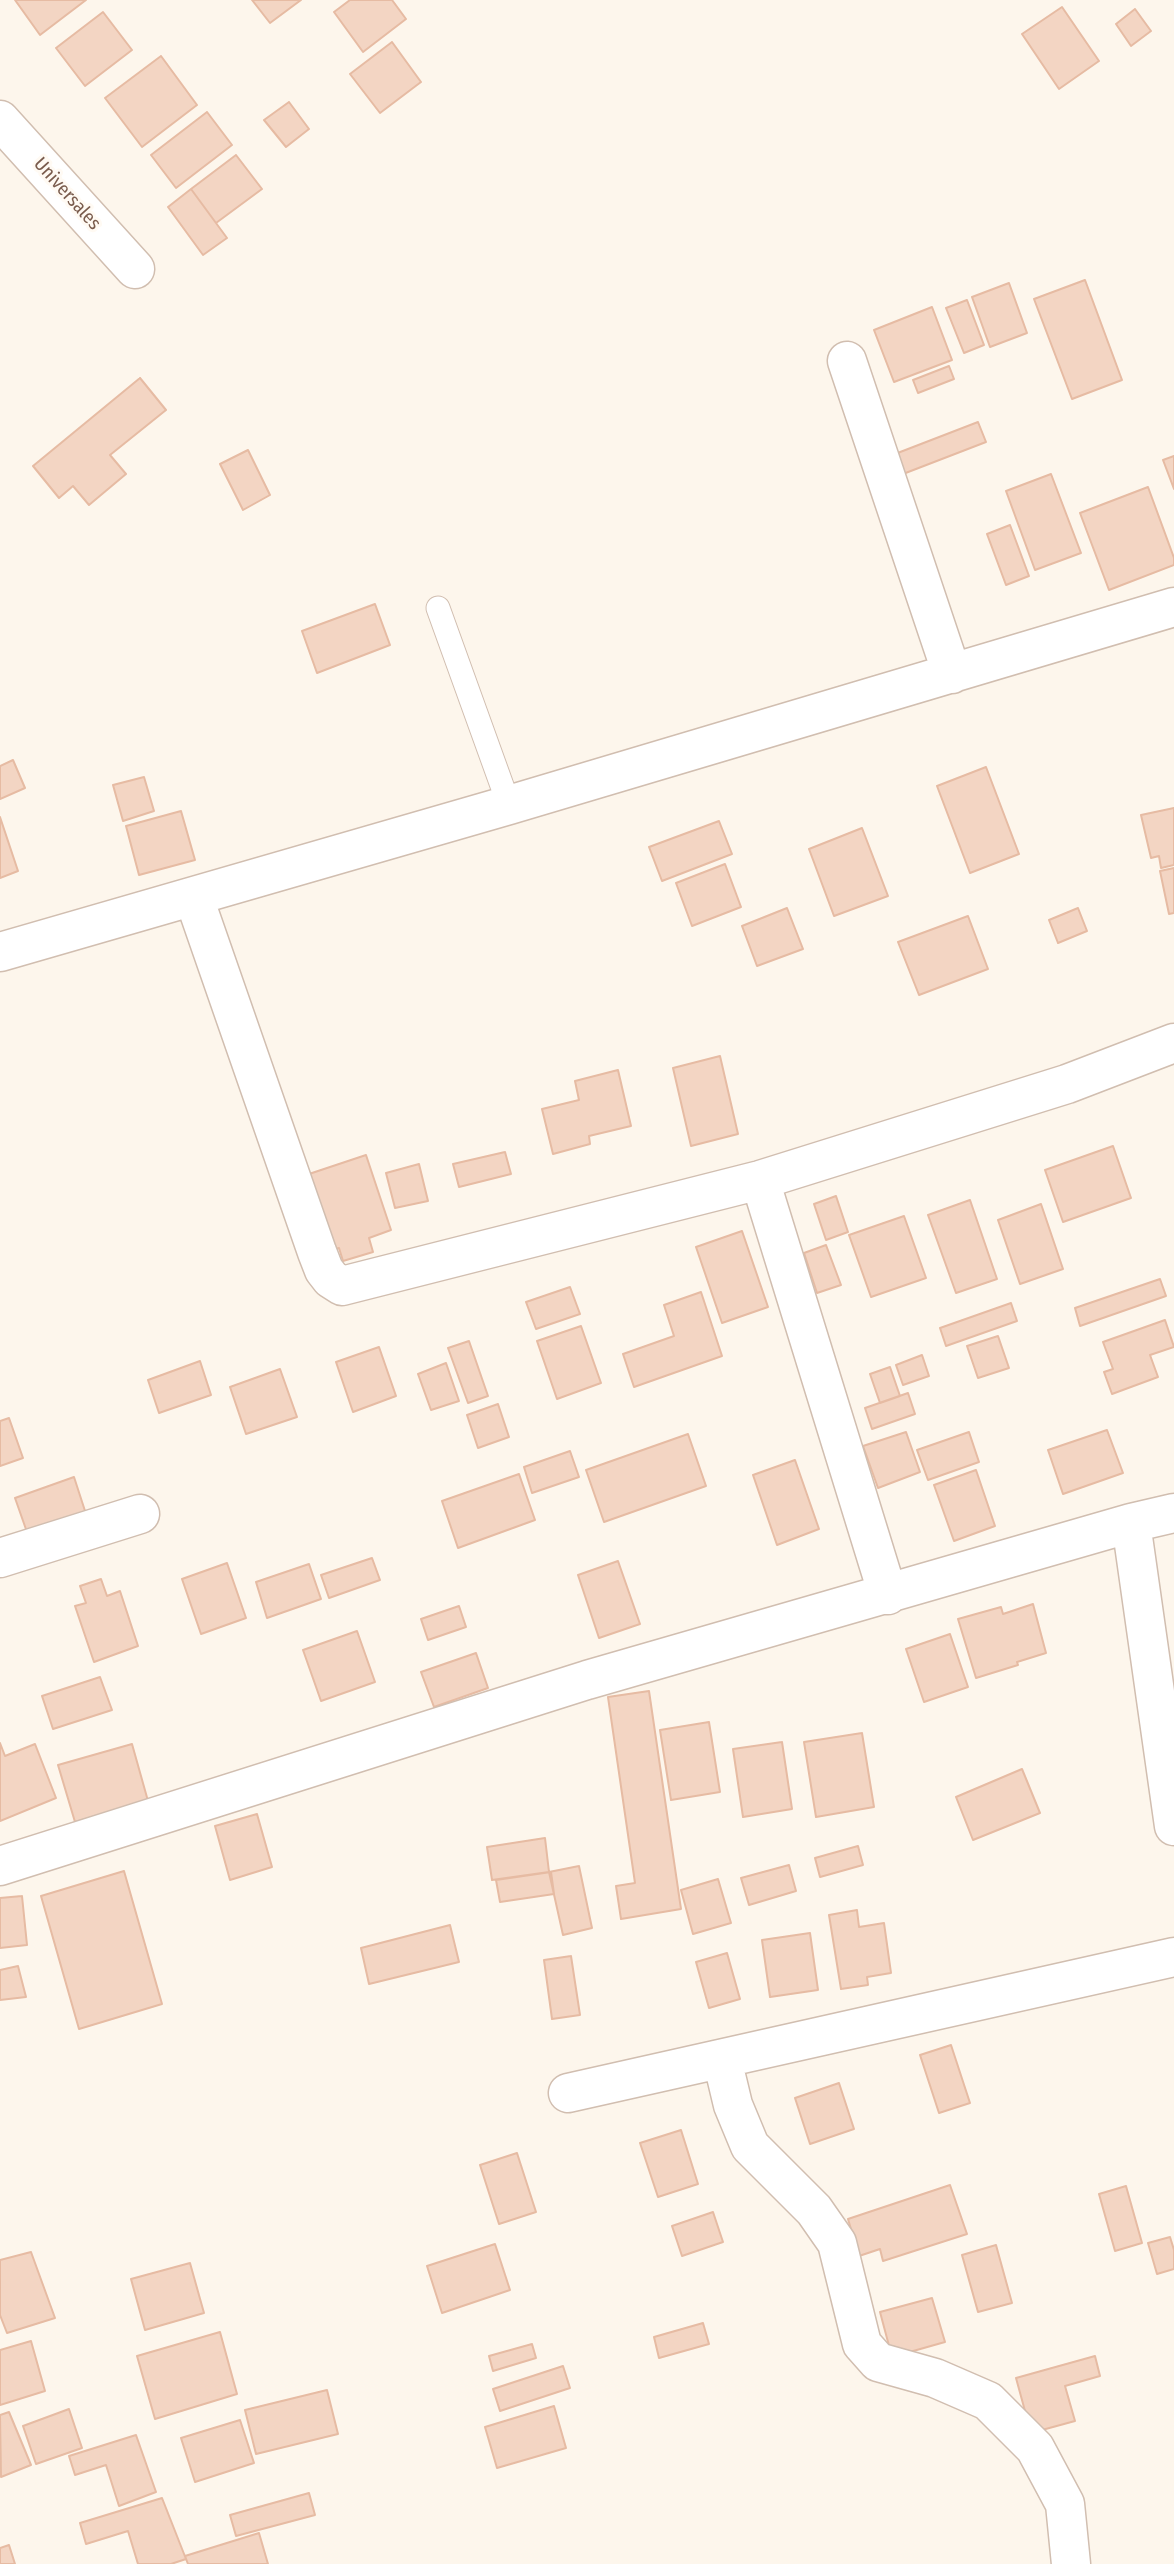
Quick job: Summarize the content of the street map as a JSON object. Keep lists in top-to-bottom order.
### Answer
{
  "streets": {
    "street": ["Universales"]
  }
}
